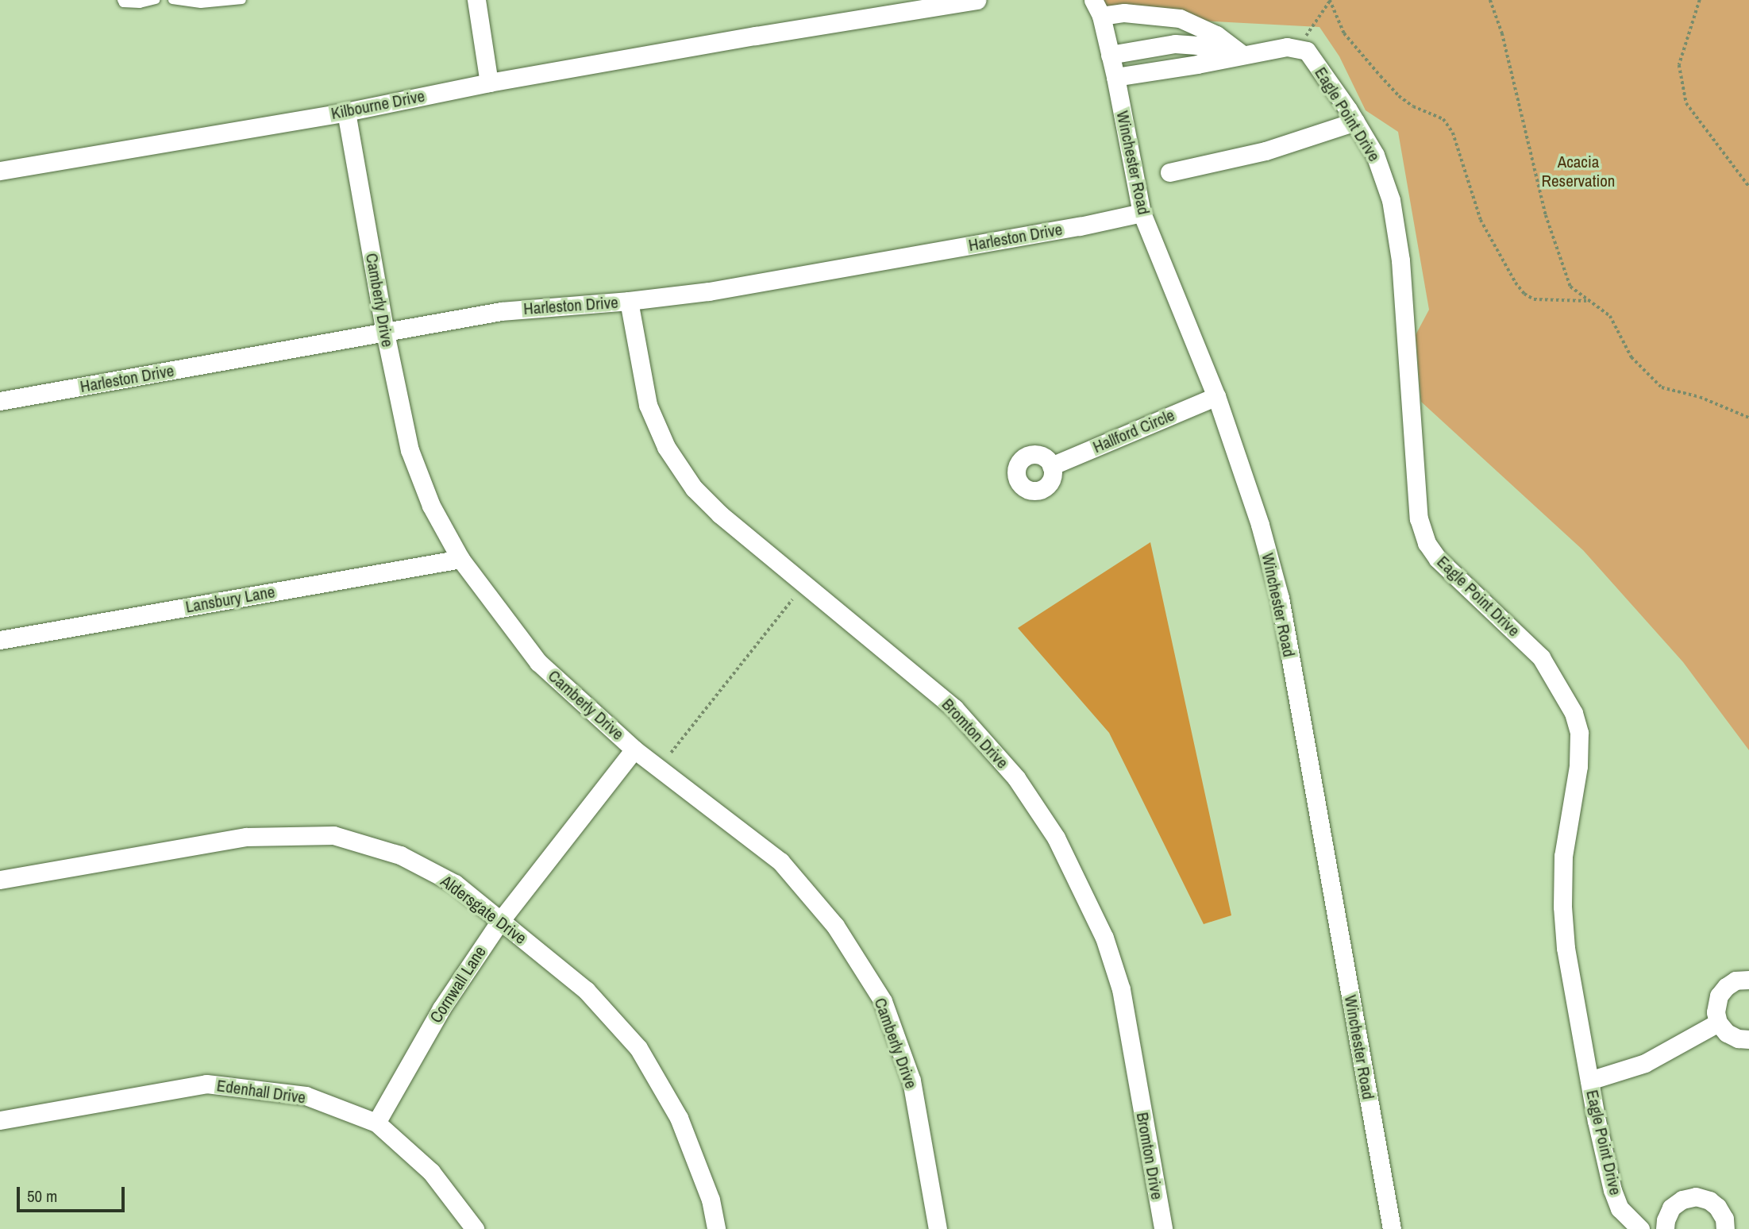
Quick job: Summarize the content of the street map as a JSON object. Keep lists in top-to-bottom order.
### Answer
{
  "streets": {
    "street": [
      "Kilbourne Drive",
      "Eagle Point Drive",
      "Winchester Road",
      "Harleston Drive",
      "Camberly Drive",
      "Hallford Circle",
      "Lansbury Lane",
      "Bromton Drive",
      "Aldersgate Drive",
      "Cornwall Lane",
      "Edenhall Drive"
    ]
  },
  "crossings": [
    ["Kilbourne Drive", "Camberly Drive"],
    ["Winchester Road", "Harleston Drive"],
    ["Winchester Road", "Hallford Circle"],
    ["Harleston Drive", "Camberly Drive"],
    ["Harleston Drive", "Bromton Drive"],
    ["Camberly Drive", "Lansbury Lane"],
    ["Camberly Drive", "Cornwall Lane"],
    ["Aldersgate Drive", "Cornwall Lane"],
    ["Cornwall Lane", "Edenhall Drive"]
  ],
  "parks": ["Acacia Reservation"],
  "scale_bar": "50 m"
}
